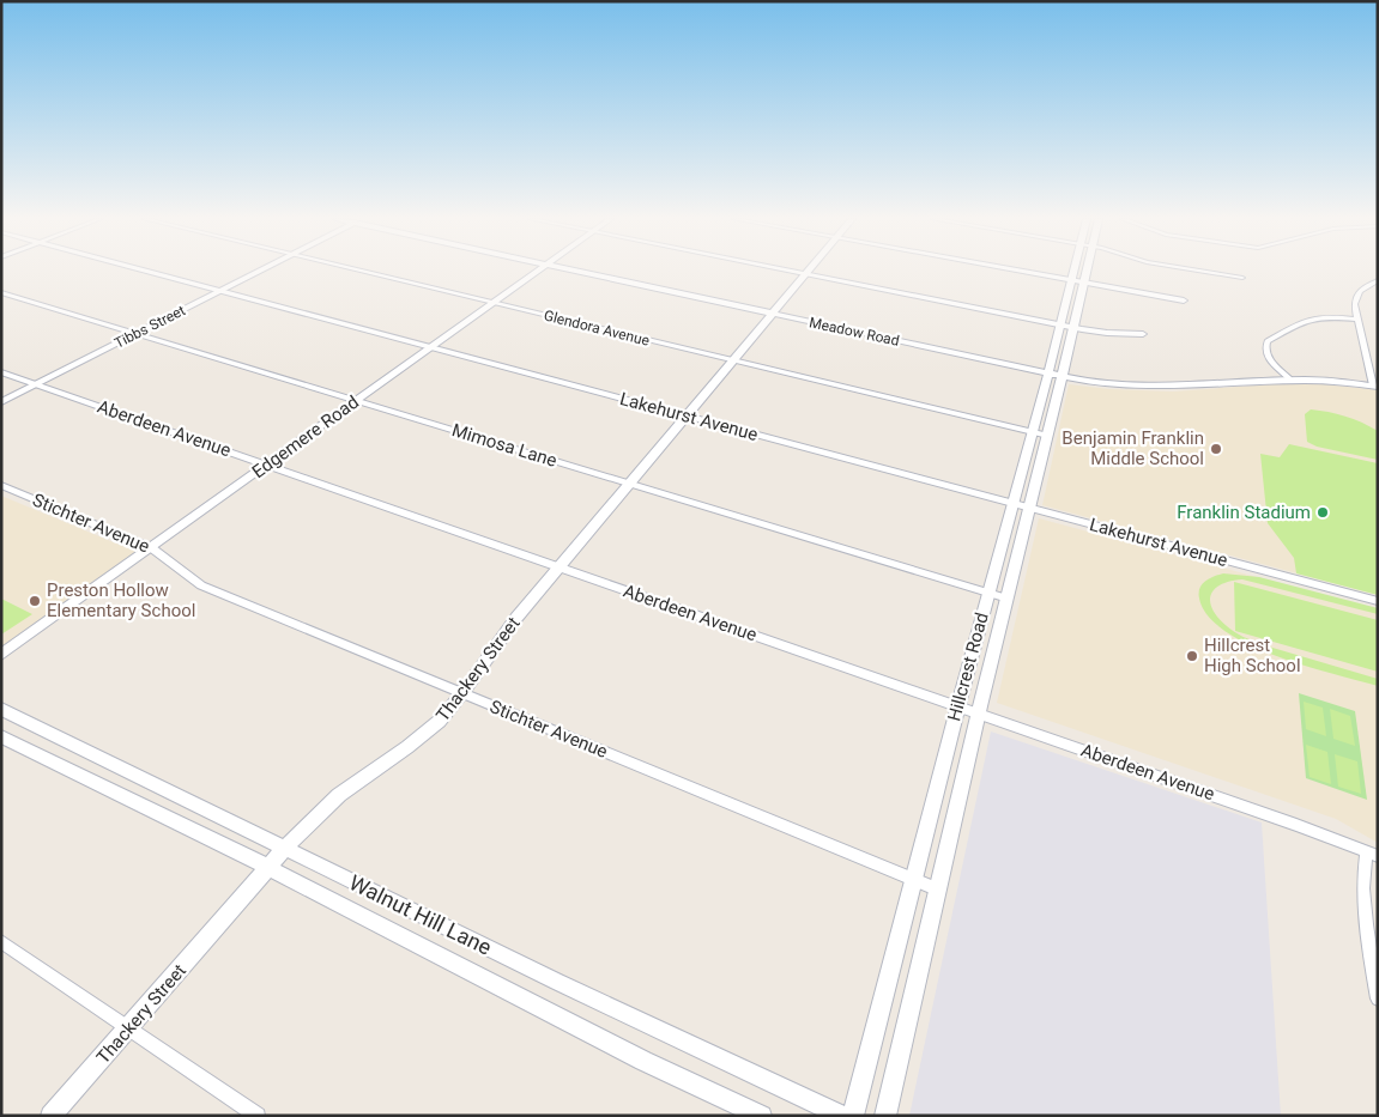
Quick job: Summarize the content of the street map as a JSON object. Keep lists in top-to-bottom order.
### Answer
{
  "streets": {
    "street": [
      "Tibbs Street",
      "Glendora Avenue",
      "Meadow Road",
      "Lakehurst Avenue",
      "Aberdeen Avenue",
      "Edgemere Road",
      "Mimosa Lane",
      "Stichter Avenue",
      "Hillcrest Road",
      "Thackery Street",
      "Walnut Hill Lane"
    ]
  },
  "crossings": [
    ["Tibbs Street", "Lakehurst Avenue"],
    ["Tibbs Street", "Aberdeen Avenue"],
    ["Tibbs Street", "Mimosa Lane"],
    ["Glendora Avenue", "Edgemere Road"],
    ["Glendora Avenue", "Hillcrest Road"],
    ["Glendora Avenue", "Thackery Street"],
    ["Meadow Road", "Hillcrest Road"],
    ["Meadow Road", "Thackery Street"],
    ["Lakehurst Avenue", "Edgemere Road"],
    ["Lakehurst Avenue", "Hillcrest Road"],
    ["Lakehurst Avenue", "Thackery Street"],
    ["Aberdeen Avenue", "Edgemere Road"],
    ["Aberdeen Avenue", "Hillcrest Road"],
    ["Aberdeen Avenue", "Thackery Street"],
    ["Edgemere Road", "Mimosa Lane"],
    ["Edgemere Road", "Stichter Avenue"],
    ["Mimosa Lane", "Hillcrest Road"],
    ["Mimosa Lane", "Thackery Street"],
    ["Stichter Avenue", "Hillcrest Road"],
    ["Stichter Avenue", "Thackery Street"],
    ["Thackery Street", "Walnut Hill Lane"]
  ],
  "places": [
    "Benjamin Franklin Middle School",
    "Franklin Stadium",
    "Preston Hollow Elementary School",
    "Hillcrest High School"
  ]
}
